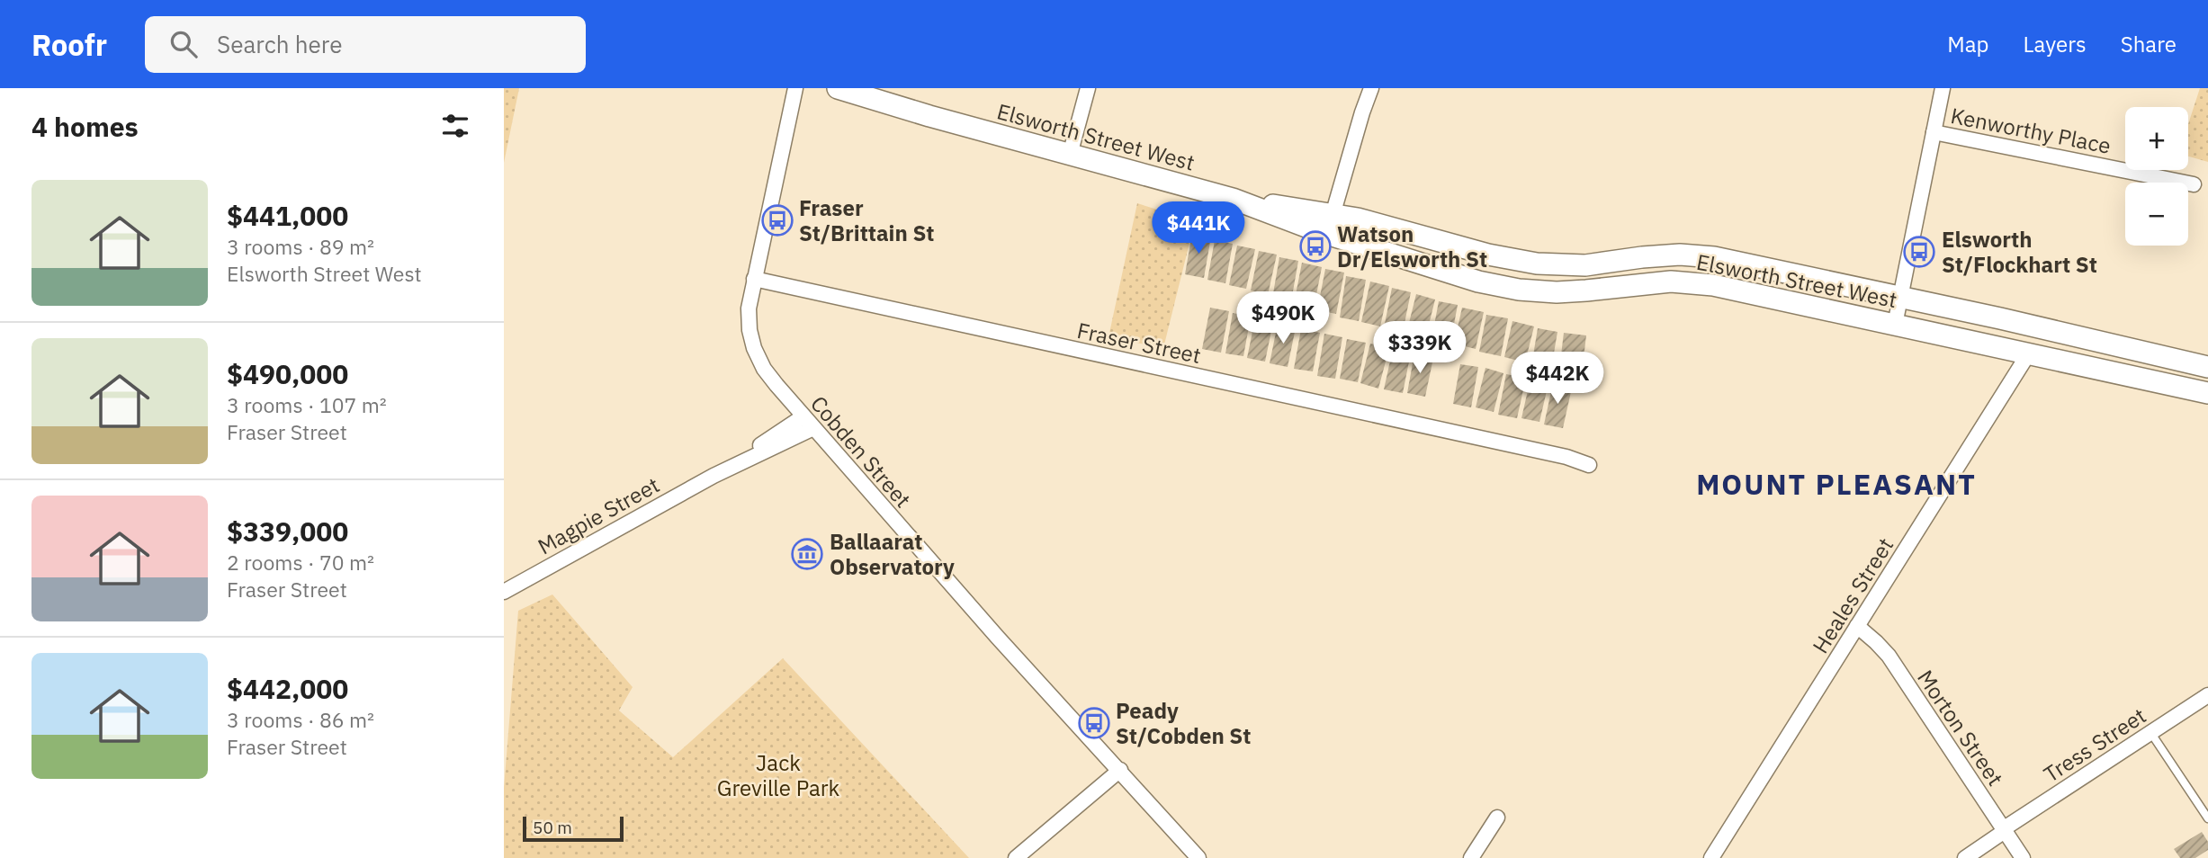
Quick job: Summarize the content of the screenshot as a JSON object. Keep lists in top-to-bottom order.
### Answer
{
  "streets": {
    "street": [
      "Kenworthy Place",
      "Elsworth Street West",
      "Fraser Street",
      "Cobden Street",
      "Magpie Street",
      "Heales Street",
      "Morton Street",
      "Tress Street"
    ]
  },
  "crossings": [
    ["Elsworth Street West", "Heales Street"],
    ["Fraser Street", "Cobden Street"],
    ["Cobden Street", "Magpie Street"],
    ["Heales Street", "Morton Street"],
    ["Morton Street", "Tress Street"]
  ],
  "districts": ["MOUNT PLEASANT"],
  "parks": ["Jack Greville Park"],
  "places": {
    "bus stop": [
      "Fraser St/Brittain St",
      "Watson Dr/Elsworth St",
      "Elsworth St/Flockhart St",
      "Peady St/Cobden St"
    ],
    "museum": ["Ballaarat Observatory"]
  },
  "scale_bar": "50 m",
  "page": {
    "header": "Roofr",
    "search": "Search here",
    "nav": ["Map", "Layers", "Share"],
    "heading": "4 homes",
    "map_buttons": ["+", "−"],
    "list": [
      {
        "name": "$441,000",
        "note": "3 rooms · 89 m² · Elsworth Street West"
      },
      {
        "name": "$490,000",
        "note": "3 rooms · 107 m² · Fraser Street"
      },
      {
        "name": "$339,000",
        "note": "2 rooms · 70 m² · Fraser Street"
      },
      {
        "name": "$442,000",
        "note": "3 rooms · 86 m² · Fraser Street"
      }
    ],
    "price": [
      "$441K",
      "$490K",
      "$339K",
      "$442K"
    ],
    "scale": "50 m"
  }
}
